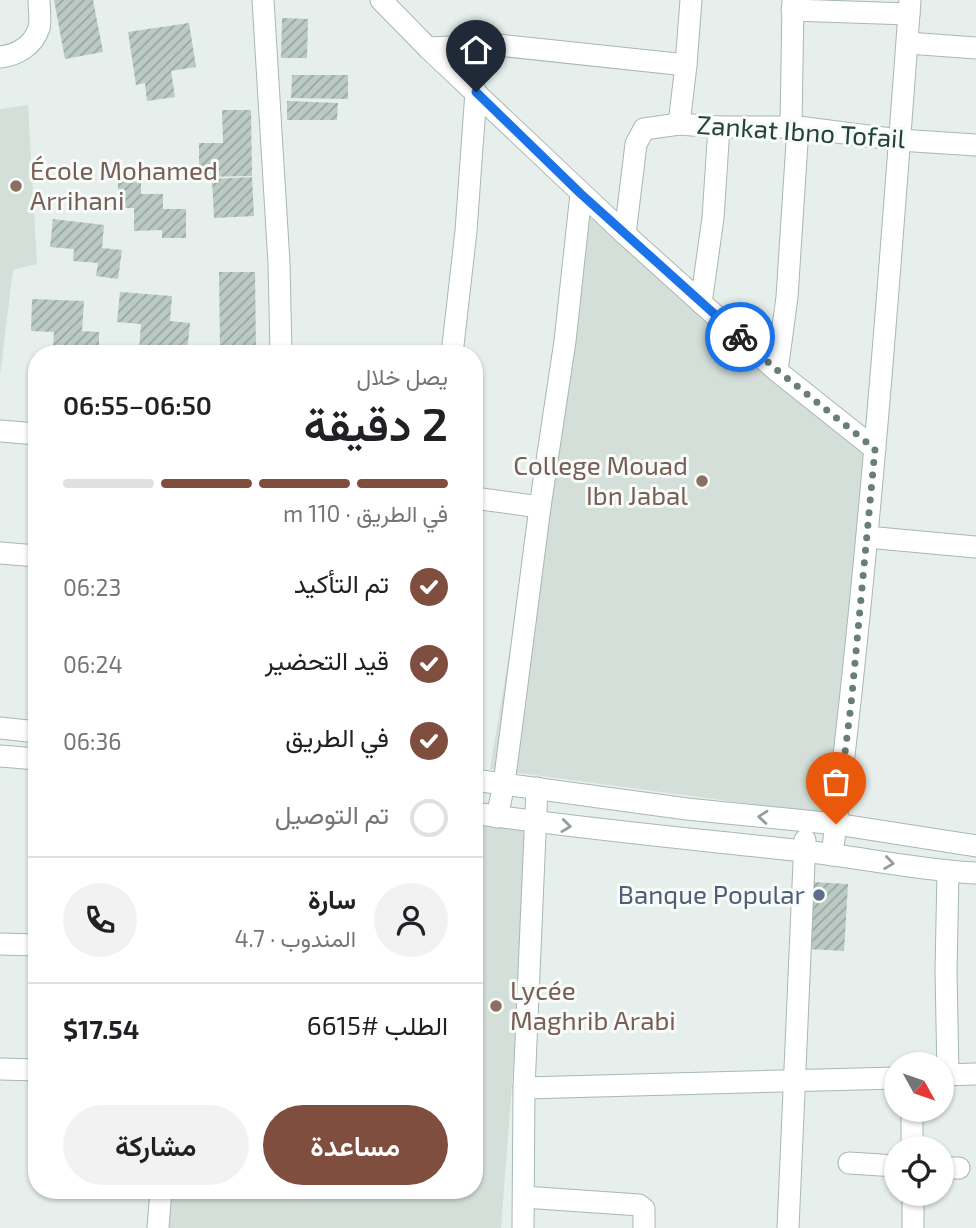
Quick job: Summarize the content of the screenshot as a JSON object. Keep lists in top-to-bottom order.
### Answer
{
  "streets": {
    "street": ["Zankat Ibno Tofail"]
  },
  "places": [
    "École Mohamed Arrihani",
    "College Mouad Ibn Jabal",
    "Banque Popular",
    "Lycée Maghrib Arabi"
  ],
  "north": "bottom right",
  "page": {
    "heading": ["2 دقيقة", "يصل خلال", "06:50–06:55"],
    "panel": [
      "سارة",
      "المندوب · 4.7",
      "الطلب #6615",
      "$17.54"
    ],
    "bar": "في الطريق · 110 m",
    "list": [
      ["تم التأكيد", "06:23"],
      ["قيد التحضير", "06:24"],
      ["في الطريق", "06:36"],
      "تم التوصيل"
    ],
    "buttons": ["مساعدة", "مشاركة"]
  }
}
